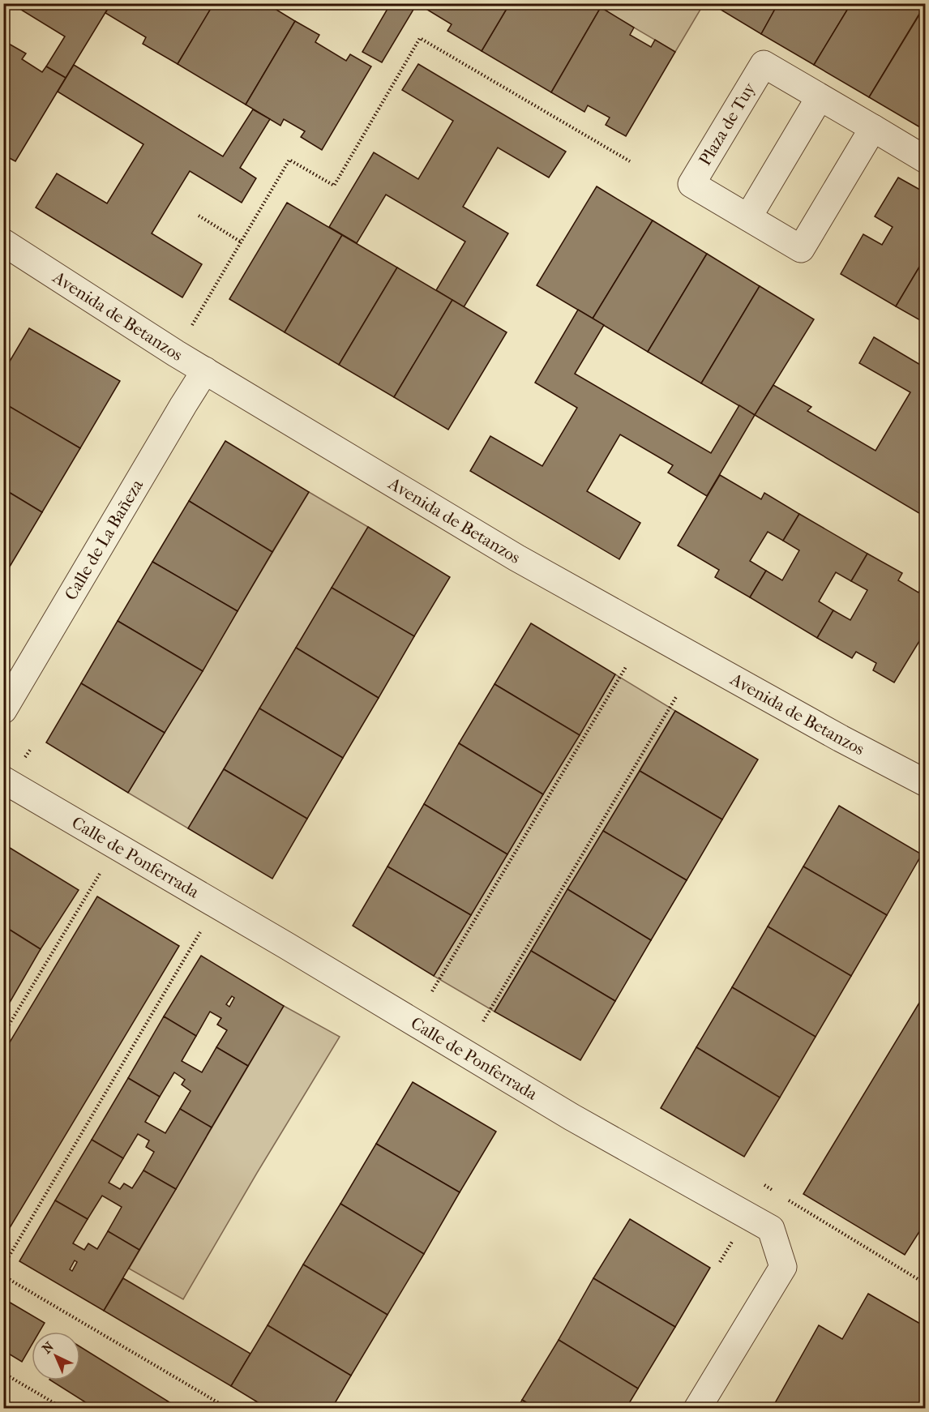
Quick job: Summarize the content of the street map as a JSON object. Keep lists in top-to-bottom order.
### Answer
{
  "streets": {
    "street": [
      "Plaza de Tuy",
      "Avenida de Betanzos",
      "Calle de La Bañeza",
      "Calle de Ponferrada"
    ]
  },
  "crossings": [
    ["Avenida de Betanzos", "Calle de La Bañeza"]
  ],
  "north": "top left"
}
